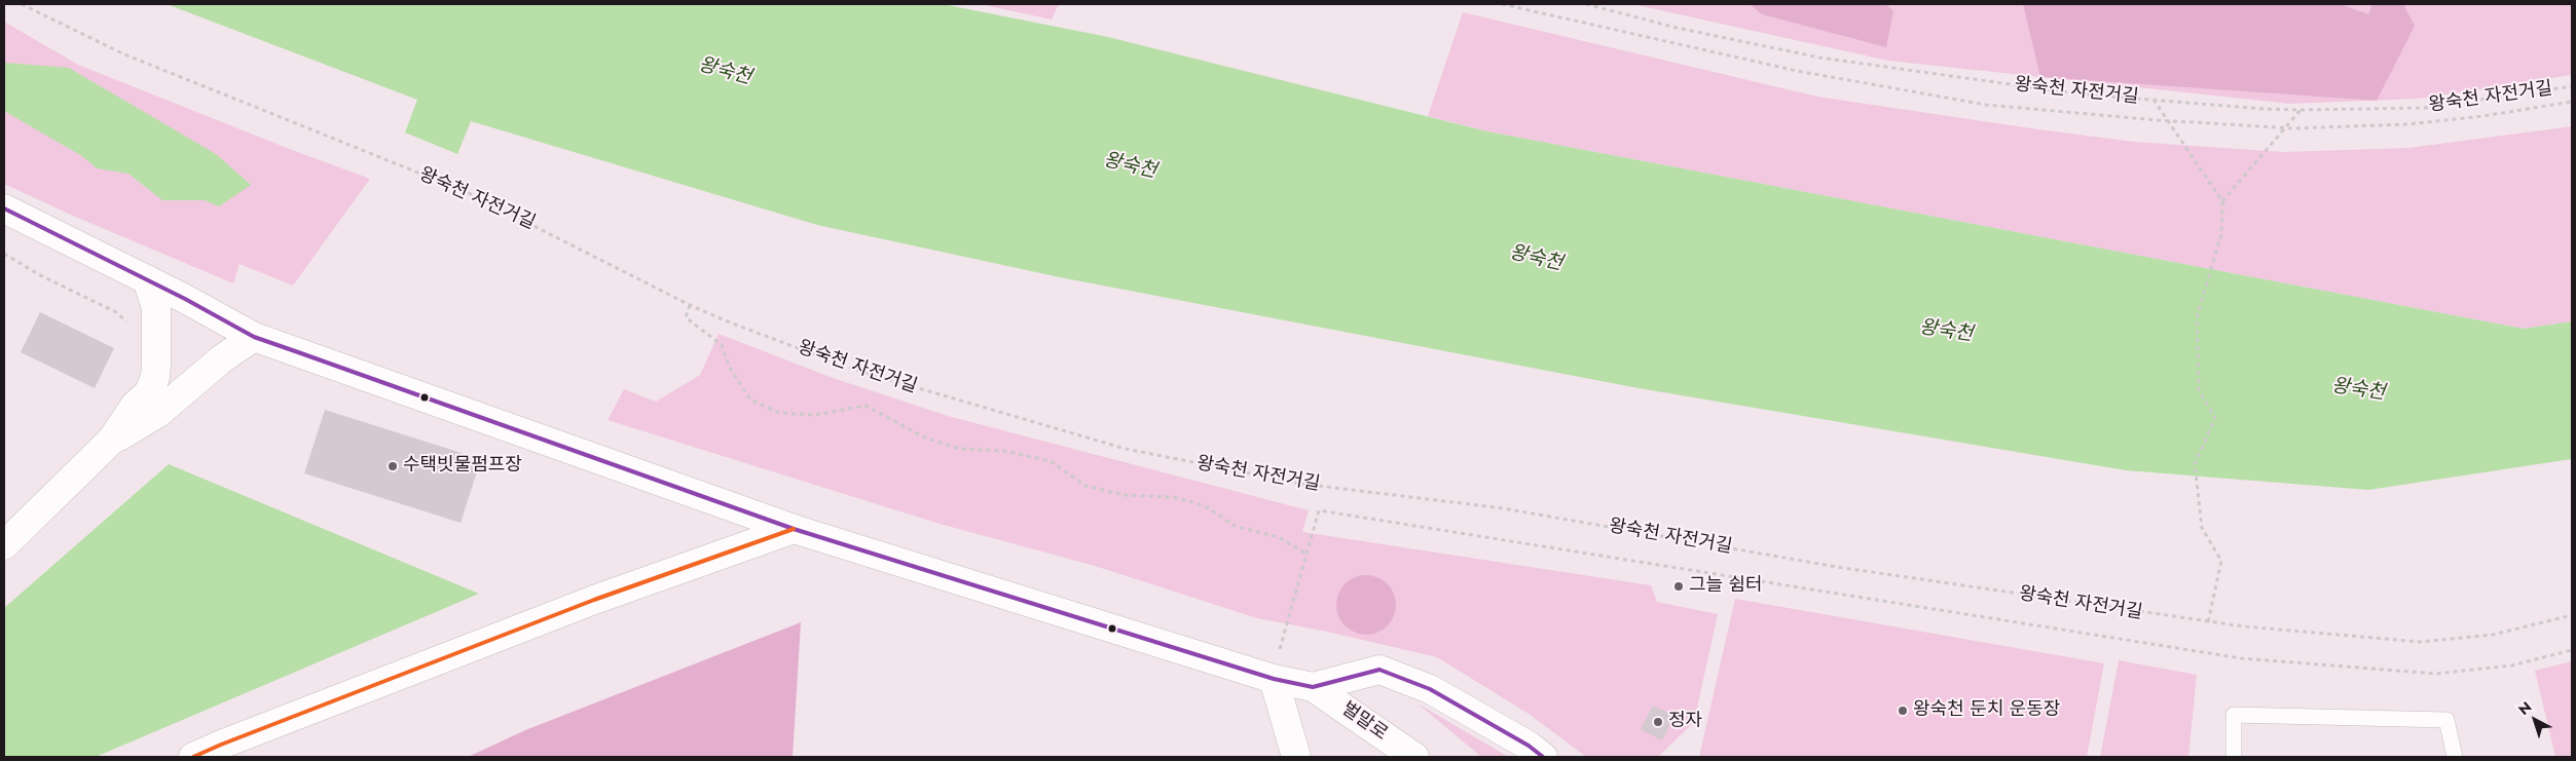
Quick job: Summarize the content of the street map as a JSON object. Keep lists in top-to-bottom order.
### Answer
{
  "streets": {
    "street": ["벌말로"],
    "path": ["왕숙천 자전거길"]
  },
  "water": ["왕숙천"],
  "places": [
    "수택빗물펌프장",
    "그늘 쉼터",
    "왕숙천 둔치 운동장",
    "정자"
  ],
  "north": "top left"
}
